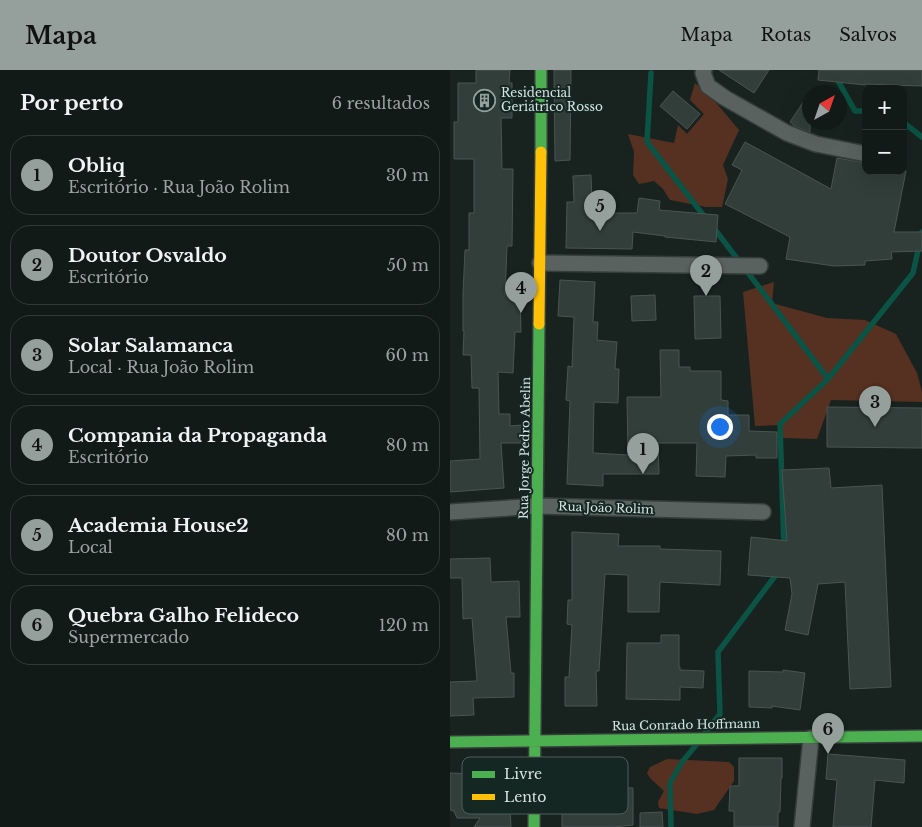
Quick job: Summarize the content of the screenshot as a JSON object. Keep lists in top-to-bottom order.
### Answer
{
  "streets": {
    "street": ["Rua Jorge Pedro Abelin", "Rua João Rolim", "Rua Conrado Hoffmann"]
  },
  "crossings": [
    ["Rua Jorge Pedro Abelin", "Rua João Rolim"],
    ["Rua Jorge Pedro Abelin", "Rua Conrado Hoffmann"]
  ],
  "places": {
    "building": ["Residencial Geriátrico Rosso"]
  },
  "legend": ["Livre", "Lento"],
  "north": "top right",
  "page": {
    "header": "Mapa",
    "nav": ["Mapa", "Rotas", "Salvos"],
    "heading": ["Por perto", "6 resultados"],
    "map_buttons": ["+", "−"],
    "list": [
      {
        "mark": "1",
        "name": "Obliq",
        "note": "Escritório · Rua João Rolim",
        "value": "30 m"
      },
      {
        "mark": "2",
        "name": "Doutor Osvaldo",
        "note": "Escritório",
        "value": "50 m"
      },
      {
        "mark": "3",
        "name": "Solar Salamanca",
        "note": "Local · Rua João Rolim",
        "value": "60 m"
      },
      {
        "mark": "4",
        "name": "Compania da Propaganda",
        "note": "Escritório",
        "value": "80 m"
      },
      {
        "mark": "5",
        "name": "Academia House2",
        "note": "Local",
        "value": "80 m"
      },
      {
        "mark": "6",
        "name": "Quebra Galho Felideco",
        "note": "Supermercado",
        "value": "120 m"
      }
    ],
    "pins": [
      "5",
      "2",
      "4",
      "3",
      "1",
      "6"
    ]
  }
}
